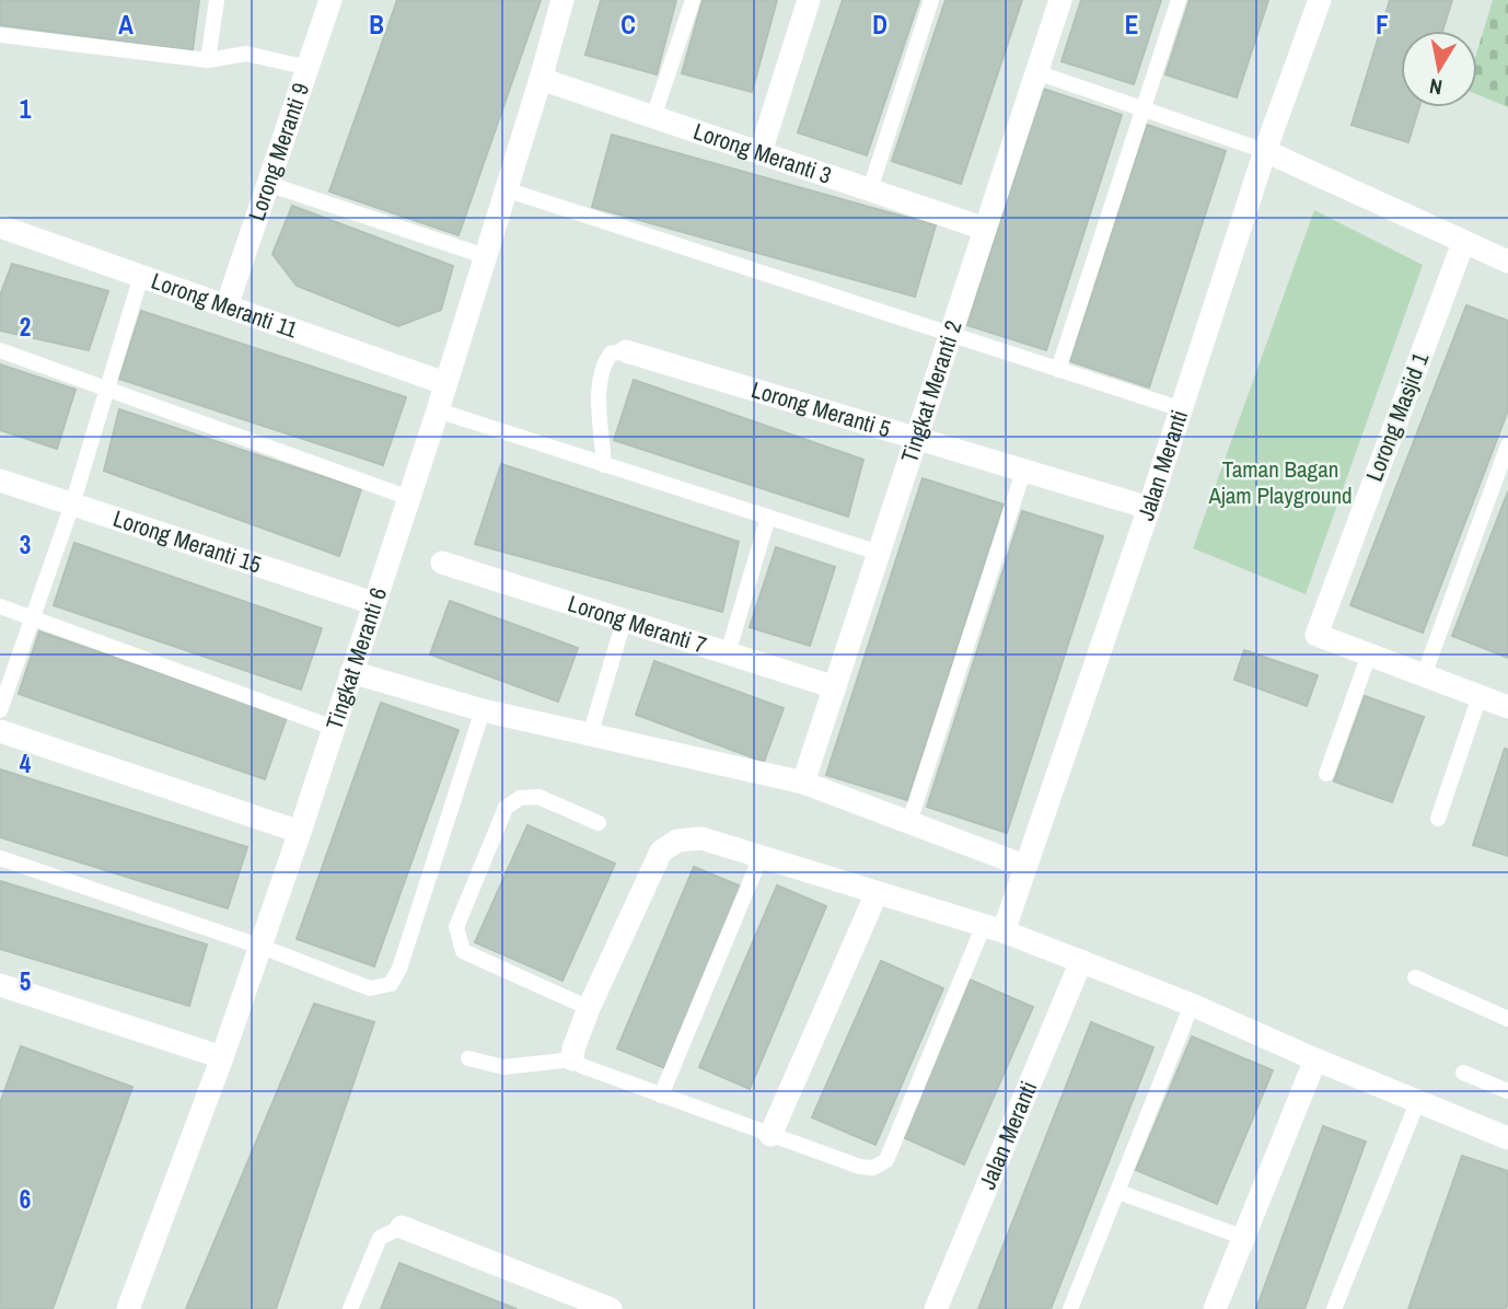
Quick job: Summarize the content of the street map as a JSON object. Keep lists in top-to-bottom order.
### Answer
{
  "streets": {
    "street": [
      "Lorong Meranti 9",
      "Lorong Meranti 3",
      "Lorong Meranti 11",
      "Tingkat Meranti 2",
      "Lorong Meranti 5",
      "Lorong Masjid 1",
      "Jalan Meranti",
      "Lorong Meranti 15",
      "Lorong Meranti 7",
      "Tingkat Meranti 6"
    ]
  },
  "crossings": [
    ["Lorong Meranti 9", "Lorong Meranti 11"],
    ["Lorong Meranti 3", "Tingkat Meranti 2"],
    ["Lorong Meranti 3", "Tingkat Meranti 6"],
    ["Lorong Meranti 11", "Tingkat Meranti 6"],
    ["Tingkat Meranti 2", "Lorong Meranti 5"],
    ["Tingkat Meranti 2", "Lorong Meranti 7"],
    ["Lorong Meranti 5", "Jalan Meranti"],
    ["Lorong Meranti 15", "Tingkat Meranti 6"]
  ],
  "parks": ["Taman Bagan Ajam Playground"],
  "north": "bottom",
  "grid": {
    "columns": [
      "A",
      "B",
      "C",
      "D",
      "E",
      "F"
    ],
    "rows": [
      "1",
      "2",
      "3",
      "4",
      "5",
      "6"
    ]
  }
}
